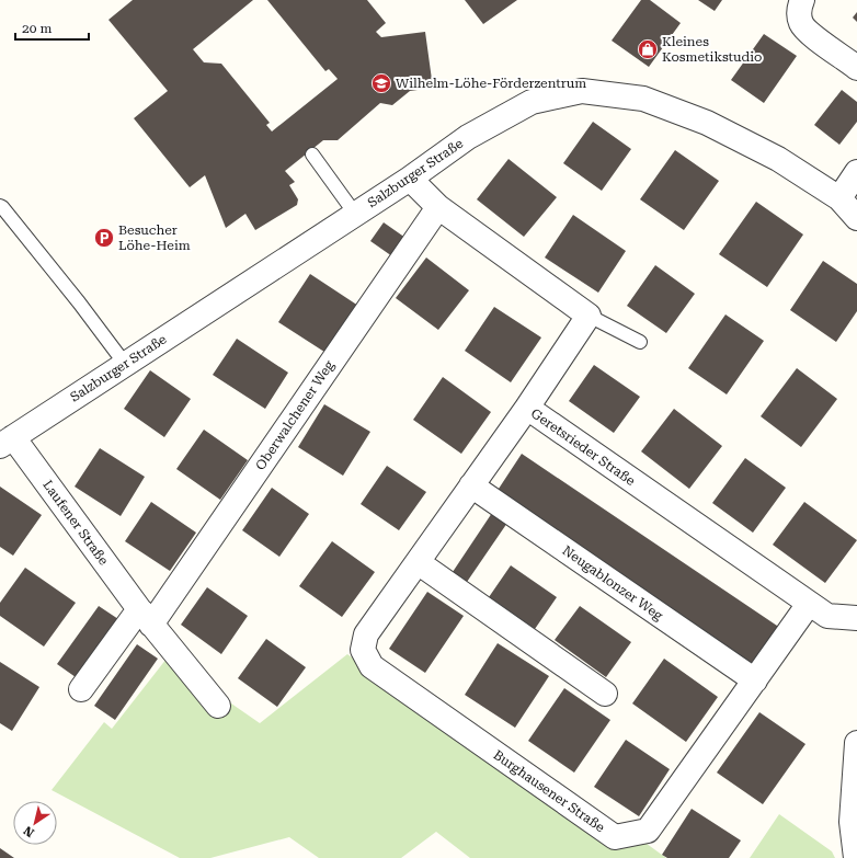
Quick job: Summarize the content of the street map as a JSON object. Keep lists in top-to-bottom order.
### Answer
{
  "streets": {
    "street": [
      "Salzburger Straße",
      "Oberwalchener Weg",
      "Geretsrieder Straße",
      "Laufener Straße",
      "Neugablonzer Weg",
      "Burghausener Straße"
    ]
  },
  "crossings": [
    ["Salzburger Straße", "Laufener Straße"],
    ["Oberwalchener Weg", "Laufener Straße"],
    ["Geretsrieder Straße", "Burghausener Straße"],
    ["Neugablonzer Weg", "Burghausener Straße"]
  ],
  "places": {
    "shop": ["Kleines Kosmetikstudio"],
    "school or university": ["Wilhelm-Löhe-Förderzentrum"],
    "parking": ["Besucher Löhe-Heim"]
  },
  "scale_bar": "20 m",
  "north": "bottom left"
}
